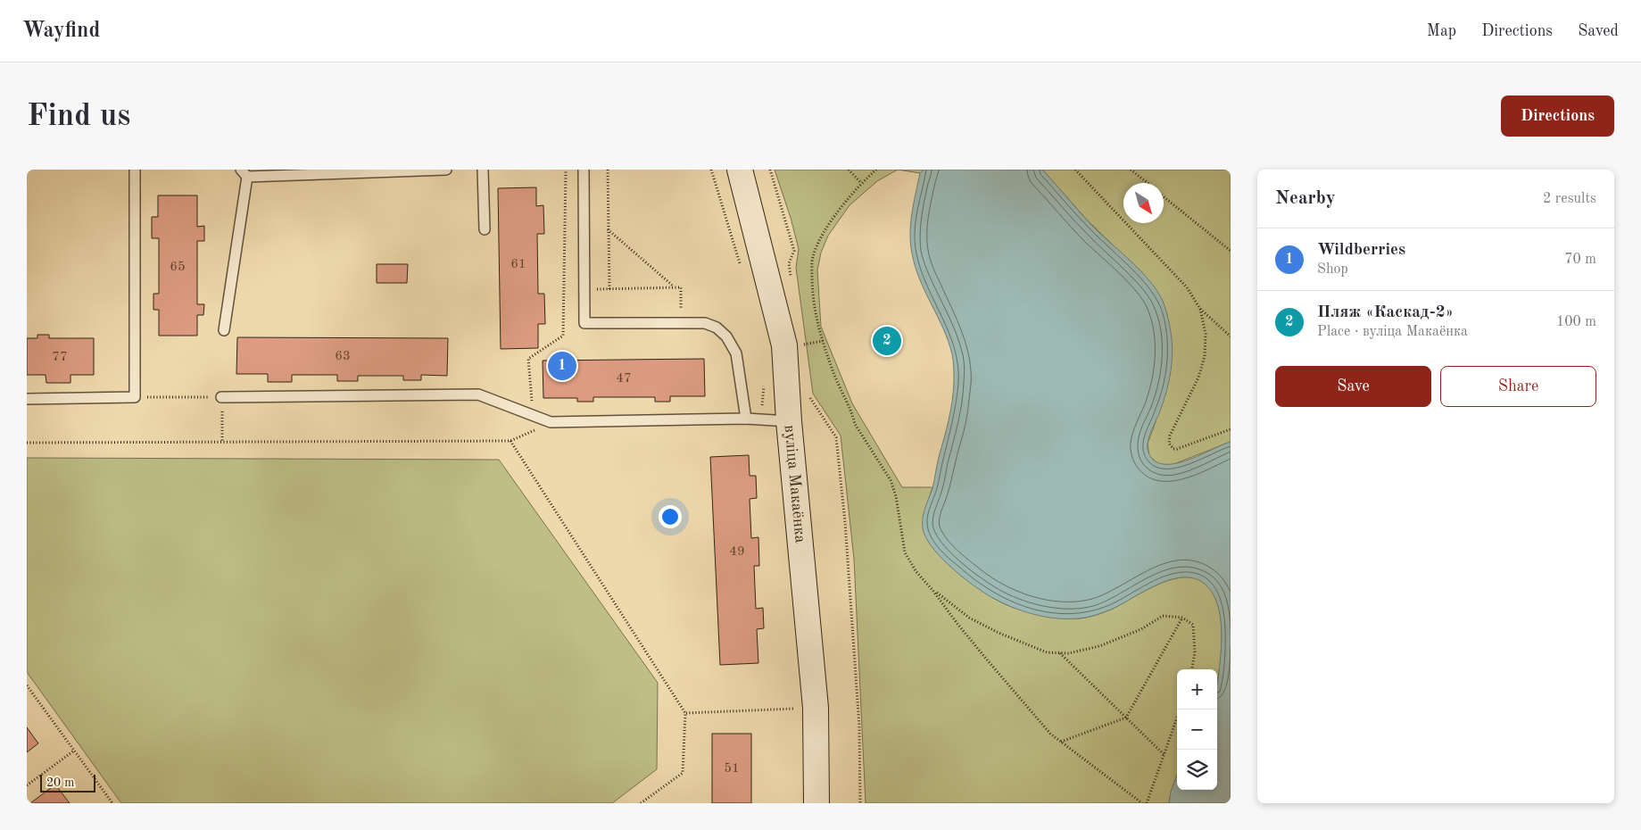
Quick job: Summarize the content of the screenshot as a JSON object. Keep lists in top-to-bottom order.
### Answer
{
  "streets": {
    "street": ["вуліца Макаёнка"]
  },
  "house_numbers": [
    "61",
    "65",
    "63",
    "77",
    "47",
    "49",
    "51"
  ],
  "scale_bar": "20 m",
  "north": "bottom right",
  "page": {
    "header": "Wayfind",
    "nav": ["Map", "Directions", "Saved"],
    "buttons": [
      "Directions",
      ["Save", "Share"]
    ],
    "title": "Find us",
    "heading": ["Nearby", "2 results"],
    "list": [
      {
        "mark": "1",
        "name": "Wildberries",
        "note": "Shop",
        "value": "70 m"
      },
      {
        "mark": "2",
        "name": "Пляж «Каскад-2»",
        "note": "Place · вуліца Макаёнка",
        "value": "100 m"
      }
    ],
    "pins": ["2", "1"],
    "map_buttons": ["+", "−"],
    "scale": "20 m"
  }
}
